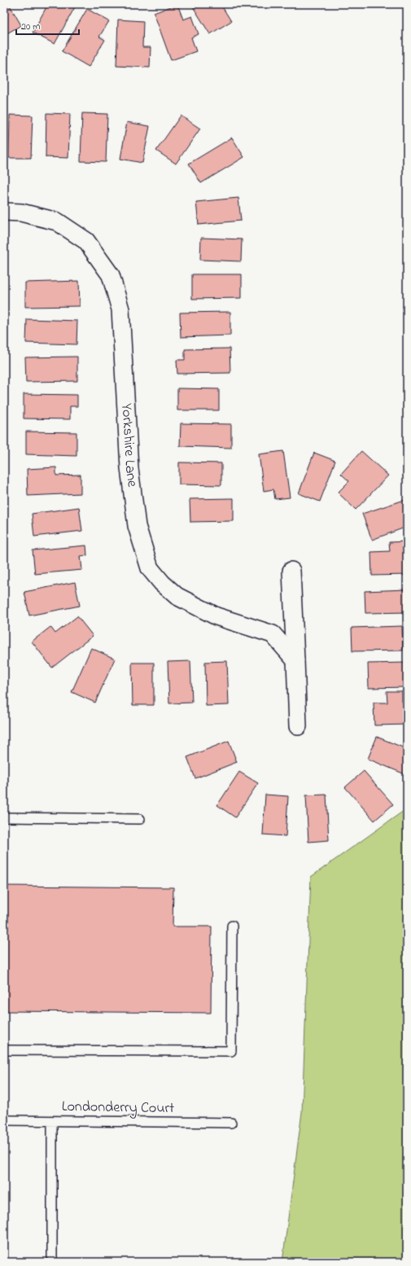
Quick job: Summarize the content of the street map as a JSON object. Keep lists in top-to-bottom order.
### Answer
{
  "streets": {
    "street": ["Yorkshire Lane"],
    "lane": ["Londonderry Court"]
  },
  "scale_bar": "20 m"
}
